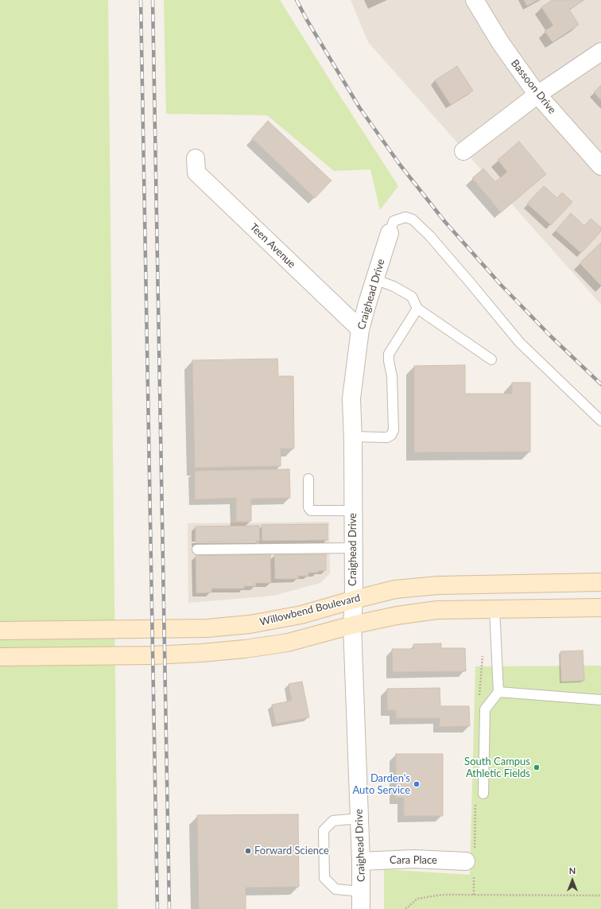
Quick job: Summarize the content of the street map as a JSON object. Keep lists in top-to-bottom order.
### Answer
{
  "streets": {
    "main road": ["Willowbend Boulevard"],
    "street": [
      "Bassoon Drive",
      "Teen Avenue",
      "Craighead Drive",
      "Cara Place"
    ]
  },
  "crossings": [
    ["Teen Avenue", "Craighead Drive"],
    ["Craighead Drive", "Willowbend Boulevard"],
    ["Craighead Drive", "Cara Place"]
  ],
  "places": ["South Campus Athletic Fields", "Darden's Auto Service", "Forward Science"],
  "north": "top"
}
